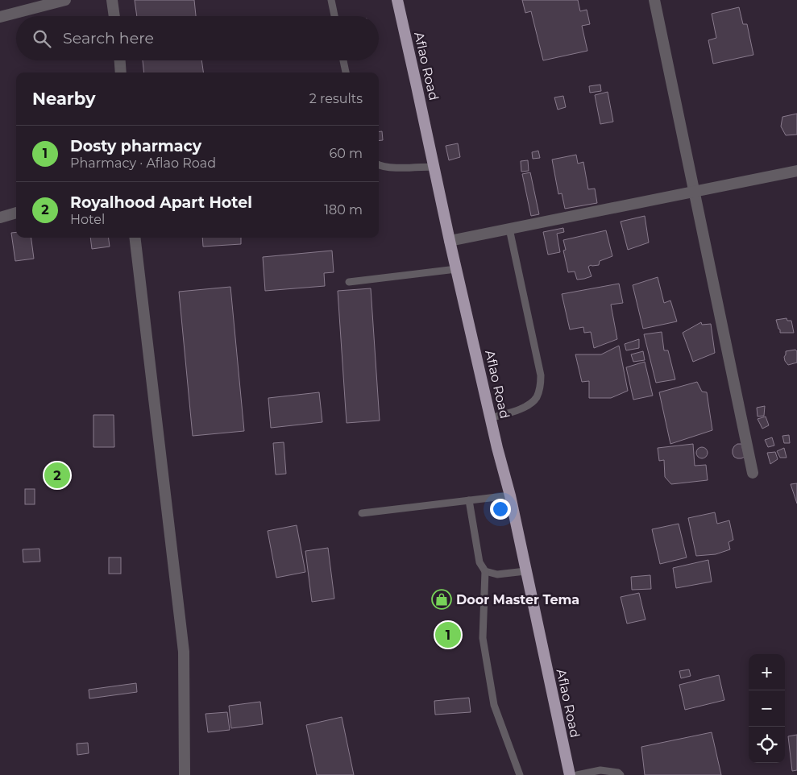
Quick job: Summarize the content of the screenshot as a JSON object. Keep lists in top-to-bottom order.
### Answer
{
  "streets": {
    "highway": ["Aflao Road"]
  },
  "places": {
    "shop": ["Door Master Tema"]
  },
  "page": {
    "search": "Search here",
    "heading": ["Nearby", "2 results"],
    "list": [
      {
        "mark": "1",
        "name": "Dosty pharmacy",
        "note": "Pharmacy · Aflao Road",
        "value": "60 m"
      },
      {
        "mark": "2",
        "name": "Royalhood Apart Hotel",
        "note": "Hotel",
        "value": "180 m"
      }
    ],
    "pins": ["2", "1"],
    "map_buttons": ["+", "−"]
  }
}
